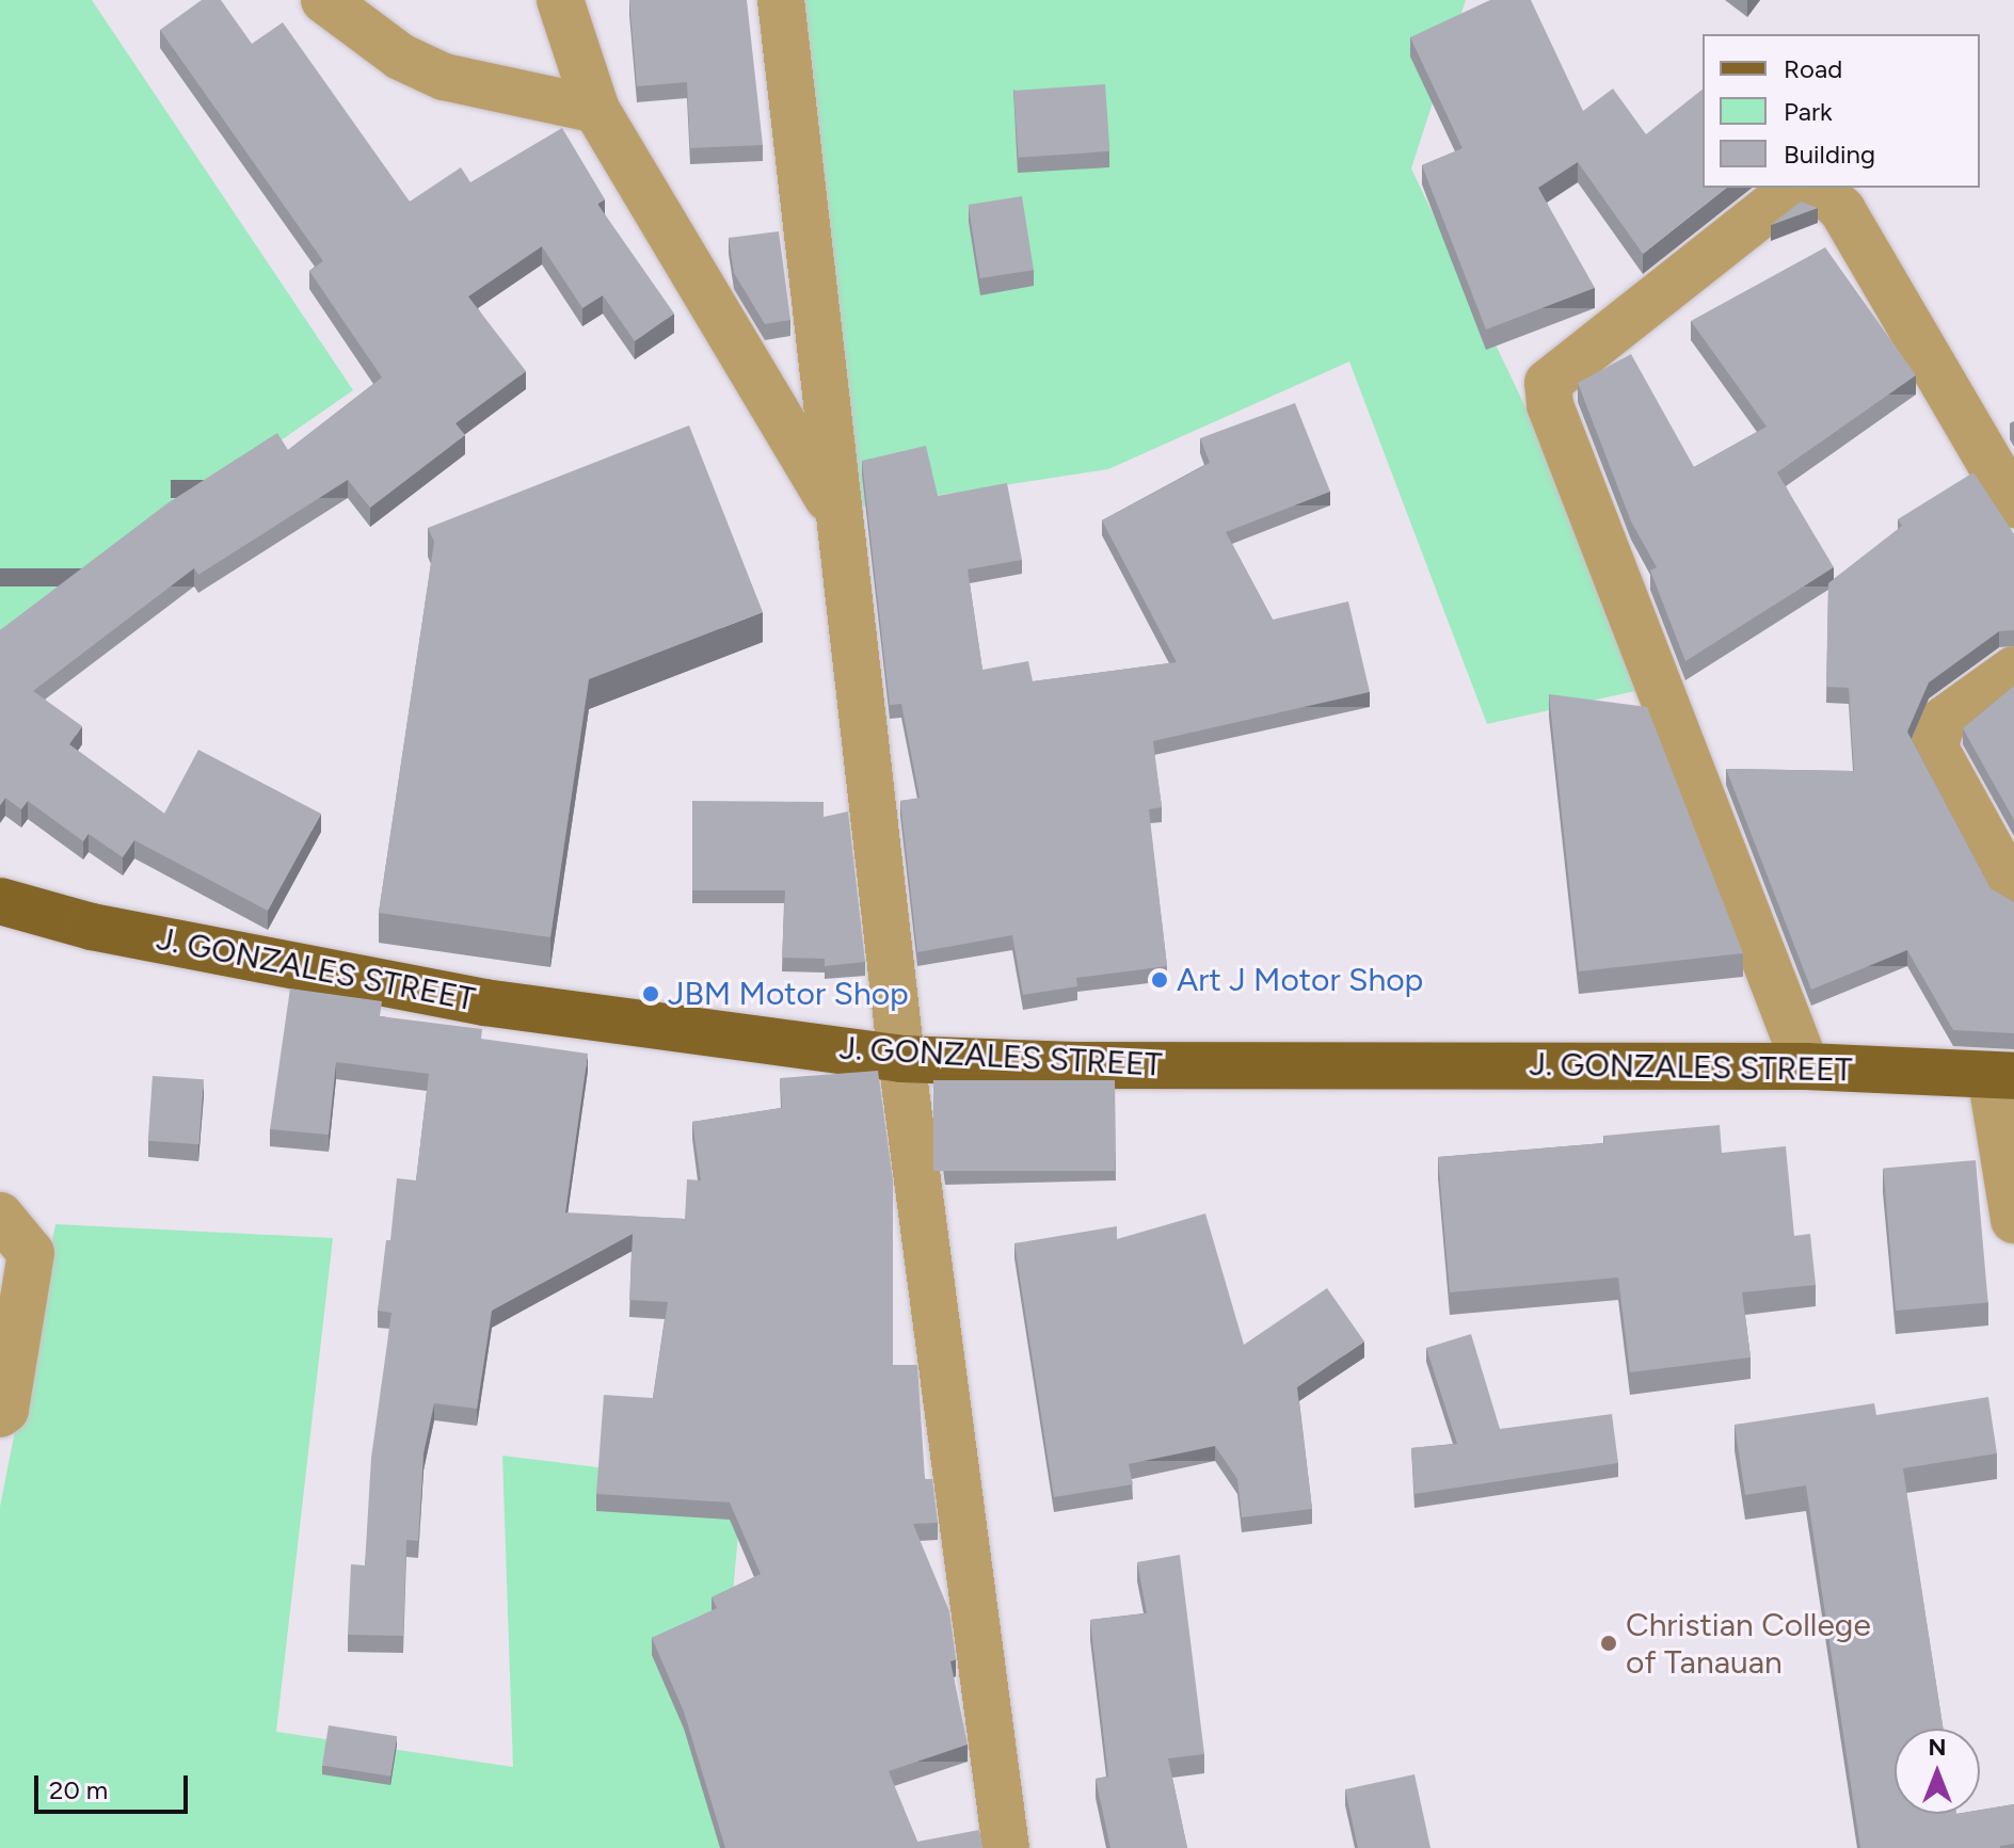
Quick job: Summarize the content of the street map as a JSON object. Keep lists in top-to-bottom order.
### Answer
{
  "streets": {
    "main road": ["J. GONZALES STREET"]
  },
  "places": ["Art J Motor Shop", "JBM Motor Shop", "Christian College of Tanauan"],
  "legend": ["Road", "Park", "Building"],
  "scale_bar": "20 m",
  "north": "top"
}
